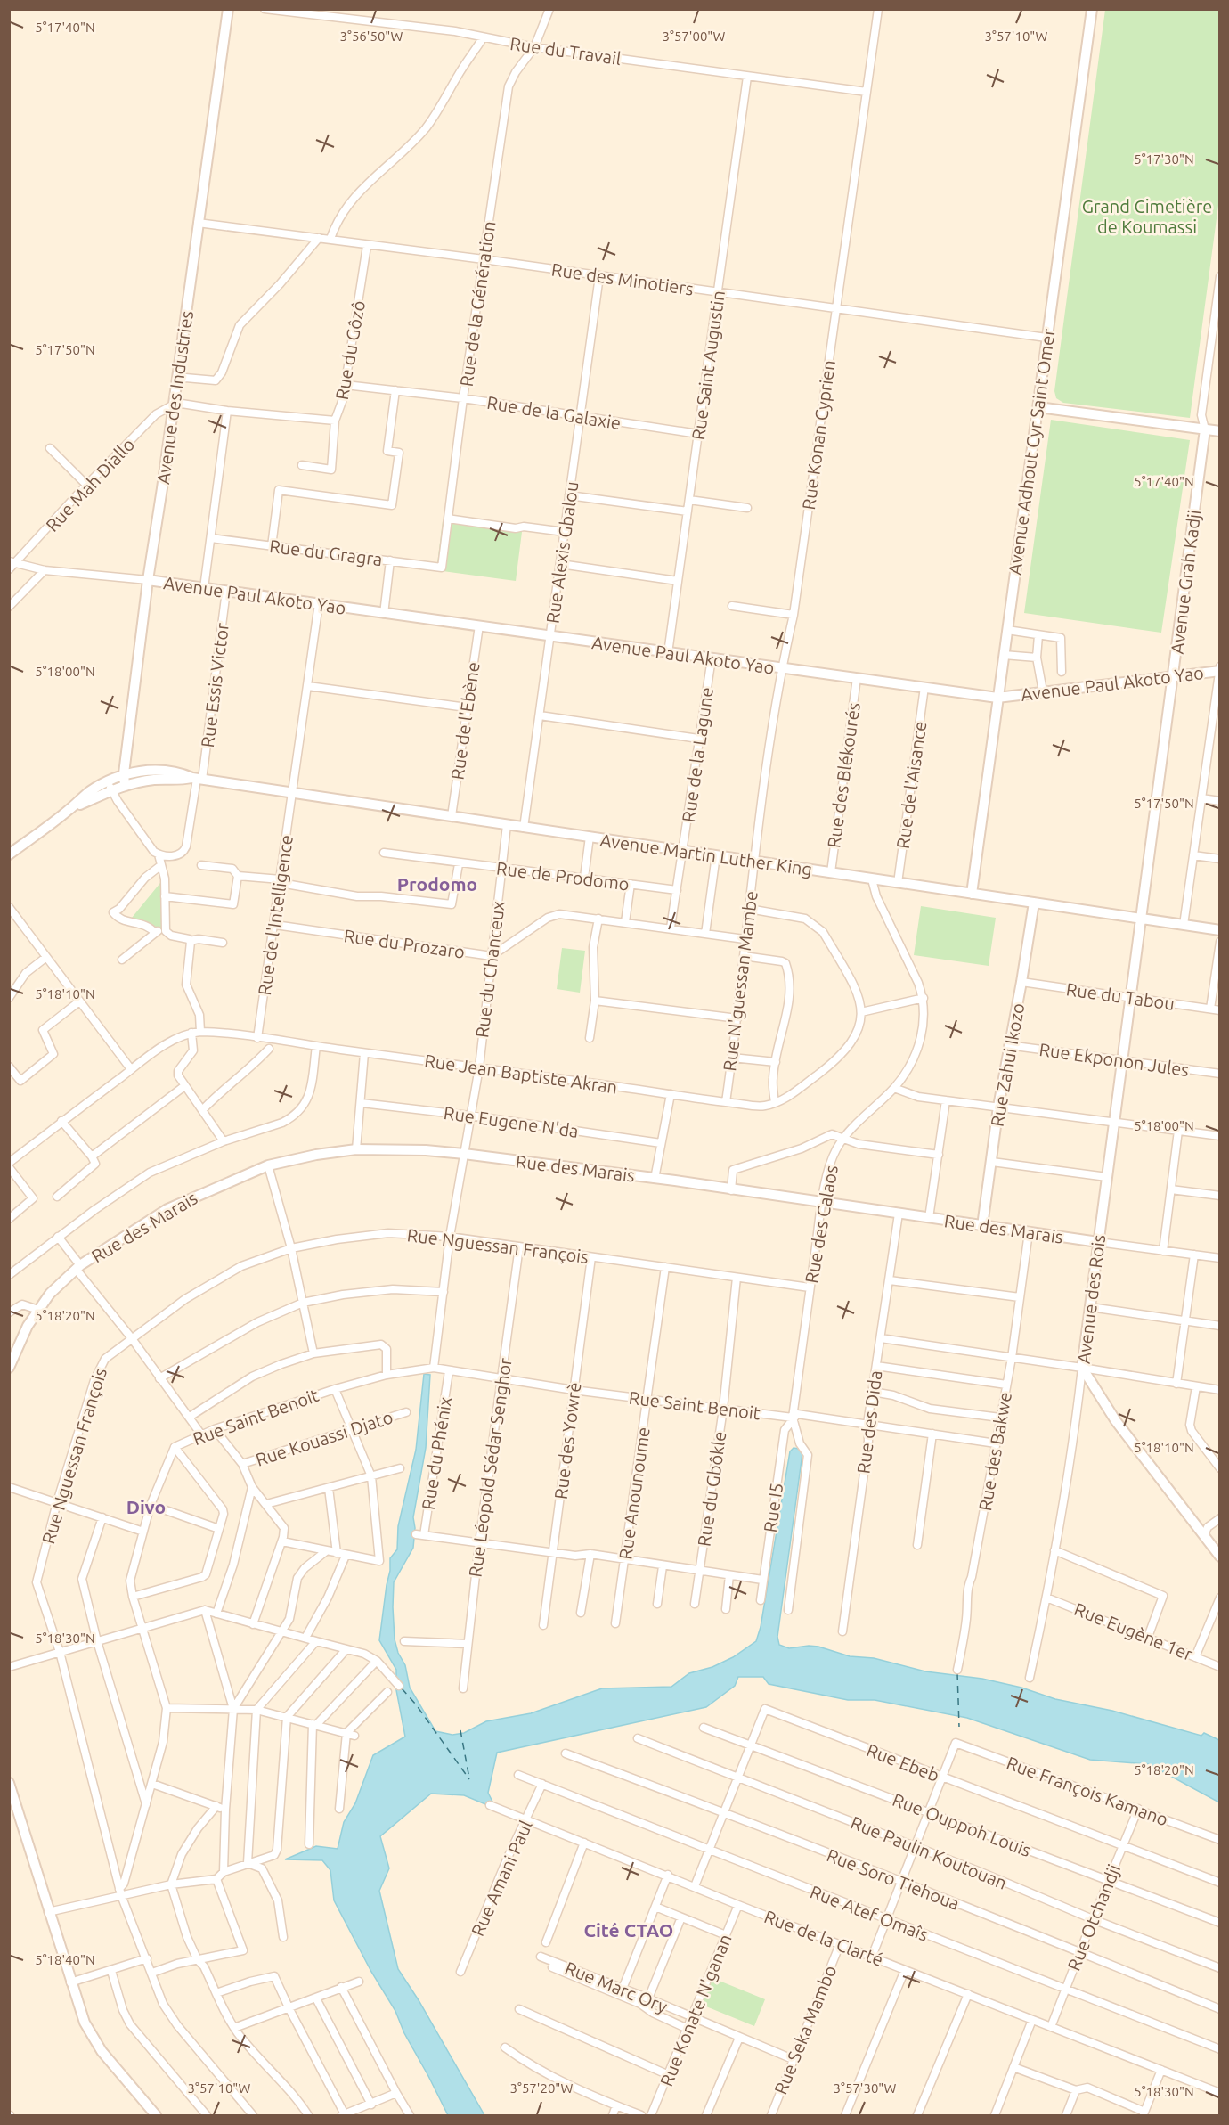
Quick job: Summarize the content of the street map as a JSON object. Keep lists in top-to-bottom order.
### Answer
{
  "streets": {
    "street": [
      "Rue du Travail",
      "Rue des Minotiers",
      "Rue de la Génération",
      "Rue du Gôzô",
      "Rue Saint Augustin",
      "Avenue des Industries",
      "Rue de la Galaxie",
      "Rue Konan Cyprien",
      "Avenue Adhout Cyr Saint Omer",
      "Rue Mah Diallo",
      "Rue du Gragra",
      "Rue Alexis Gbalou",
      "Avenue Grah Kadji",
      "Avenue Paul Akoto Yao",
      "Rue Essis Victor",
      "Rue de l'Ebène",
      "Rue de la Lagune",
      "Rue des Blékourés",
      "Rue de l'Aisance",
      "Avenue Martin Luther King",
      "Rue de Prodomo",
      "Rue de l'Intelligence",
      "Rue du Prozaro",
      "Rue du Chanceux",
      "Rue N'guessan Mambe",
      "Rue du Tabou",
      "Rue Ekponon Jules",
      "Rue Zahui Ikozo",
      "Rue Jean Baptiste Akran",
      "Rue Eugene N'da",
      "Rue des Marais",
      "Rue des Calaos",
      "Rue Nguessan François",
      "Avenue des Rois",
      "Rue Saint Benoit",
      "Rue des Dida",
      "Rue Kouassi Djato",
      "Rue des Yowrè",
      "Rue des Bakwe",
      "Rue du Phénix",
      "Rue Léopold Sédar Senghor",
      "Rue du Gbôkle",
      "Rue Anounoume",
      "Rue I5",
      "Rue Eugène 1er",
      "Rue Ebeb",
      "Rue François Kamano",
      "Rue Ouppoh Louis",
      "Rue Paulin Koutouan",
      "Rue Amani Paul",
      "Rue Soro Tiehoua",
      "Rue Atef Omaîs",
      "Rue Otchandji",
      "Rue de la Clarté",
      "Rue Marc Ory",
      "Rue Konate N'ganan",
      "Rue Seka Mambo"
    ]
  },
  "crossings": [
    ["Rue du Travail", "Rue de la Génération"],
    ["Rue du Travail", "Rue Saint Augustin"],
    ["Rue du Travail", "Rue Konan Cyprien"],
    ["Rue des Minotiers", "Rue de la Génération"],
    ["Rue des Minotiers", "Rue du Gôzô"],
    ["Rue des Minotiers", "Rue Saint Augustin"],
    ["Rue des Minotiers", "Avenue des Industries"],
    ["Rue des Minotiers", "Rue Konan Cyprien"],
    ["Rue des Minotiers", "Avenue Adhout Cyr Saint Omer"],
    ["Rue des Minotiers", "Rue Alexis Gbalou"],
    ["Rue de la Génération", "Rue de la Galaxie"],
    ["Rue de la Génération", "Rue du Gragra"],
    ["Rue du Gôzô", "Avenue des Industries"],
    ["Rue du Gôzô", "Rue de la Galaxie"],
    ["Rue du Gôzô", "Rue Mah Diallo"],
    ["Rue Saint Augustin", "Rue de la Galaxie"],
    ["Rue Saint Augustin", "Avenue Paul Akoto Yao"],
    ["Avenue des Industries", "Rue Mah Diallo"],
    ["Avenue des Industries", "Avenue Paul Akoto Yao"],
    ["Avenue des Industries", "Avenue Martin Luther King"],
    ["Rue de la Galaxie", "Rue Alexis Gbalou"],
    ["Rue Konan Cyprien", "Avenue Paul Akoto Yao"],
    ["Rue Konan Cyprien", "Avenue Martin Luther King"],
    ["Rue Konan Cyprien", "Rue N'guessan Mambe"],
    ["Avenue Adhout Cyr Saint Omer", "Avenue Paul Akoto Yao"],
    ["Avenue Adhout Cyr Saint Omer", "Avenue Martin Luther King"],
    ["Rue Alexis Gbalou", "Avenue Paul Akoto Yao"],
    ["Rue Alexis Gbalou", "Avenue Martin Luther King"],
    ["Avenue Grah Kadji", "Avenue Paul Akoto Yao"],
    ["Avenue Grah Kadji", "Avenue Martin Luther King"],
    ["Avenue Grah Kadji", "Avenue des Rois"],
    ["Avenue Paul Akoto Yao", "Rue Essis Victor"],
    ["Avenue Paul Akoto Yao", "Rue de l'Ebène"],
    ["Avenue Paul Akoto Yao", "Rue de la Lagune"],
    ["Avenue Paul Akoto Yao", "Rue des Blékourés"],
    ["Avenue Paul Akoto Yao", "Rue de l'Aisance"],
    ["Avenue Paul Akoto Yao", "Rue de l'Intelligence"],
    ["Rue Essis Victor", "Avenue Martin Luther King"],
    ["Rue de l'Ebène", "Avenue Martin Luther King"],
    ["Rue de la Lagune", "Avenue Martin Luther King"],
    ["Rue de la Lagune", "Rue de Prodomo"],
    ["Rue des Blékourés", "Avenue Martin Luther King"],
    ["Rue de l'Aisance", "Avenue Martin Luther King"],
    ["Avenue Martin Luther King", "Rue de l'Intelligence"],
    ["Avenue Martin Luther King", "Rue du Chanceux"],
    ["Avenue Martin Luther King", "Rue N'guessan Mambe"],
    ["Avenue Martin Luther King", "Rue Zahui Ikozo"],
    ["Avenue Martin Luther King", "Rue des Calaos"],
    ["Avenue Martin Luther King", "Avenue des Rois"],
    ["Rue de Prodomo", "Rue du Chanceux"],
    ["Rue de l'Intelligence", "Rue du Prozaro"],
    ["Rue de l'Intelligence", "Rue Jean Baptiste Akran"],
    ["Rue du Prozaro", "Rue du Chanceux"],
    ["Rue du Chanceux", "Rue Jean Baptiste Akran"],
    ["Rue du Chanceux", "Rue Eugene N'da"],
    ["Rue du Chanceux", "Rue des Marais"],
    ["Rue du Chanceux", "Rue Nguessan François"],
    ["Rue du Chanceux", "Rue Saint Benoit"],
    ["Rue N'guessan Mambe", "Rue Jean Baptiste Akran"],
    ["Rue du Tabou", "Rue Zahui Ikozo"],
    ["Rue du Tabou", "Avenue des Rois"],
    ["Rue Ekponon Jules", "Rue Zahui Ikozo"],
    ["Rue Ekponon Jules", "Avenue des Rois"],
    ["Rue Zahui Ikozo", "Rue des Marais"],
    ["Rue des Marais", "Rue des Calaos"],
    ["Rue des Marais", "Avenue des Rois"],
    ["Rue des Marais", "Rue des Dida"],
    ["Rue des Marais", "Rue des Bakwe"],
    ["Rue des Calaos", "Rue Nguessan François"],
    ["Rue des Calaos", "Rue Saint Benoit"],
    ["Rue des Calaos", "Rue I5"],
    ["Rue Nguessan François", "Rue Saint Benoit"],
    ["Rue Nguessan François", "Rue des Yowrè"],
    ["Rue Nguessan François", "Rue Léopold Sédar Senghor"],
    ["Rue Nguessan François", "Rue du Gbôkle"],
    ["Rue Nguessan François", "Rue Anounoume"],
    ["Avenue des Rois", "Rue Eugène 1er"],
    ["Rue Saint Benoit", "Rue des Dida"],
    ["Rue Saint Benoit", "Rue des Yowrè"],
    ["Rue Saint Benoit", "Rue des Bakwe"],
    ["Rue Saint Benoit", "Rue du Phénix"],
    ["Rue Saint Benoit", "Rue Léopold Sédar Senghor"],
    ["Rue Saint Benoit", "Rue du Gbôkle"],
    ["Rue Saint Benoit", "Rue Anounoume"],
    ["Rue Saint Benoit", "Rue I5"],
    ["Rue du Phénix", "Rue Léopold Sédar Senghor"],
    ["Rue Ebeb", "Rue François Kamano"],
    ["Rue Ebeb", "Rue Ouppoh Louis"],
    ["Rue Ebeb", "Rue Paulin Koutouan"],
    ["Rue Ebeb", "Rue Soro Tiehoua"],
    ["Rue Ebeb", "Rue Atef Omaîs"],
    ["Rue Ebeb", "Rue Otchandji"],
    ["Rue Ebeb", "Rue de la Clarté"],
    ["Rue François Kamano", "Rue Otchandji"],
    ["Rue Ouppoh Louis", "Rue Otchandji"],
    ["Rue Paulin Koutouan", "Rue Otchandji"],
    ["Rue Amani Paul", "Rue Atef Omaîs"],
    ["Rue Amani Paul", "Rue de la Clarté"],
    ["Rue Soro Tiehoua", "Rue Otchandji"],
    ["Rue Atef Omaîs", "Rue Otchandji"],
    ["Rue Otchandji", "Rue de la Clarté"],
    ["Rue de la Clarté", "Rue Konate N'ganan"],
    ["Rue de la Clarté", "Rue Seka Mambo"],
    ["Rue Marc Ory", "Rue Konate N'ganan"],
    ["Rue Marc Ory", "Rue Seka Mambo"]
  ],
  "districts": ["Prodomo", "Divo", "Cité CTAO"],
  "parks": ["Grand Cimetière de Koumassi"],
  "coordinates": [
    "5°17'40\"N",
    "3°56'50\"W",
    "3°57'00\"W",
    "3°57'10\"W",
    "5°17'30\"N",
    "5°17'50\"N",
    "5°18'00\"N",
    "5°18'10\"N",
    "5°18'20\"N",
    "5°18'30\"N",
    "5°18'40\"N",
    "3°57'20\"W",
    "3°57'30\"W"
  ]
}
